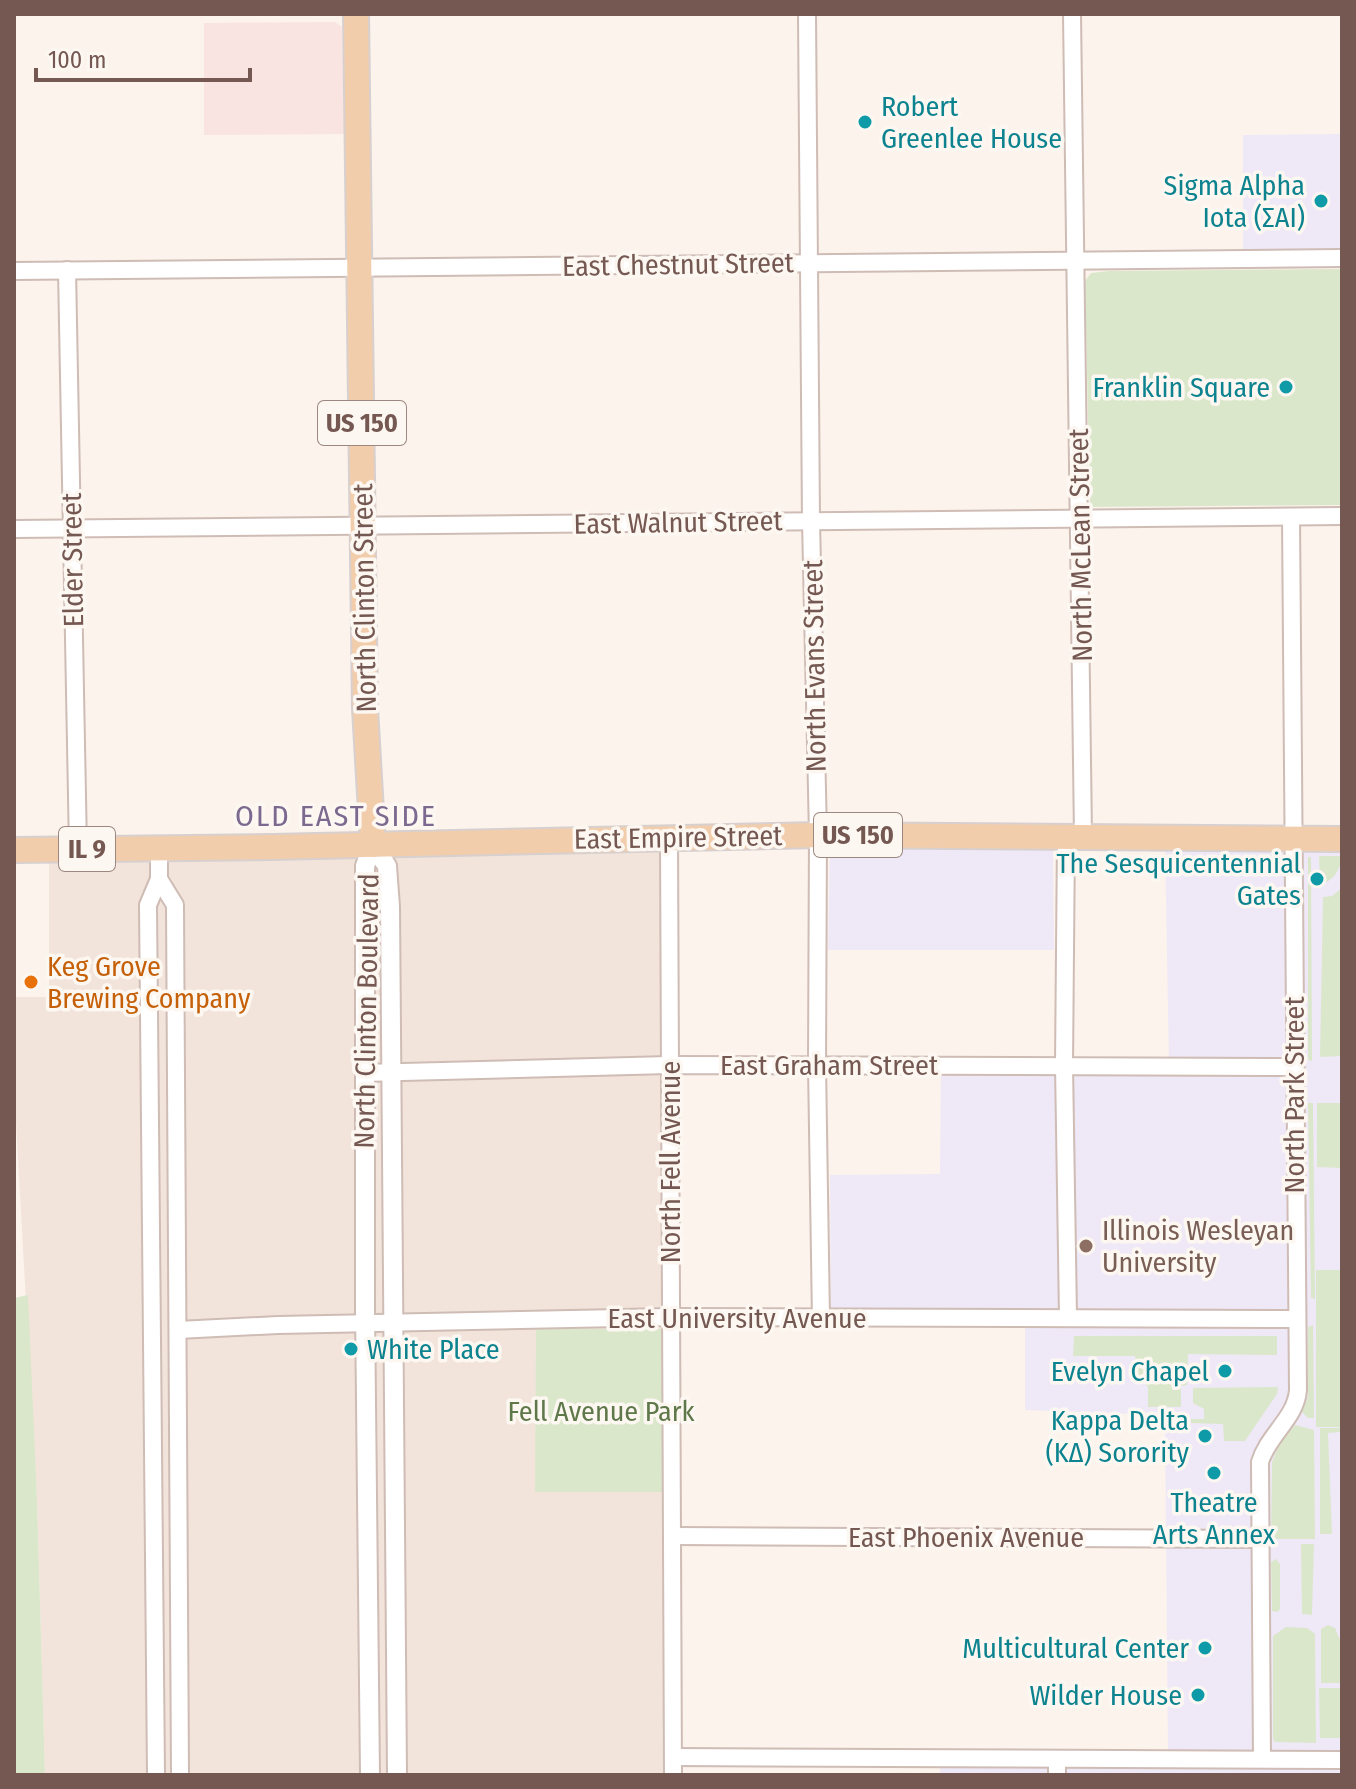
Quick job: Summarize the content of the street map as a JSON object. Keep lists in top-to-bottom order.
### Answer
{
  "streets": {
    "main road": [
      "US 150",
      "North Clinton Street",
      "East Empire Street",
      "IL 9"
    ],
    "street": [
      "East Chestnut Street",
      "East Walnut Street",
      "North McLean Street",
      "Elder Street",
      "North Evans Street",
      "North Clinton Boulevard",
      "East Graham Street",
      "North Park Street",
      "North Fell Avenue",
      "East University Avenue",
      "East Phoenix Avenue"
    ]
  },
  "crossings": [
    ["East Chestnut Street", "North McLean Street"],
    ["East Chestnut Street", "Elder Street"],
    ["East Chestnut Street", "North Clinton Street"],
    ["East Chestnut Street", "North Evans Street"],
    ["East Walnut Street", "North McLean Street"],
    ["East Walnut Street", "Elder Street"],
    ["East Walnut Street", "North Clinton Street"],
    ["East Walnut Street", "North Evans Street"],
    ["East Walnut Street", "North Park Street"],
    ["North McLean Street", "East Empire Street"],
    ["North McLean Street", "East Graham Street"],
    ["North McLean Street", "East University Avenue"],
    ["Elder Street", "East Empire Street"],
    ["North Clinton Street", "East Empire Street"],
    ["North Clinton Street", "North Clinton Boulevard"],
    ["North Evans Street", "East Empire Street"],
    ["North Evans Street", "East Graham Street"],
    ["North Evans Street", "East University Avenue"],
    ["East Empire Street", "North Clinton Boulevard"],
    ["East Empire Street", "North Park Street"],
    ["East Empire Street", "North Fell Avenue"],
    ["North Clinton Boulevard", "East Graham Street"],
    ["North Clinton Boulevard", "East University Avenue"],
    ["East Graham Street", "North Park Street"],
    ["East Graham Street", "North Fell Avenue"],
    ["North Park Street", "East University Avenue"],
    ["North Park Street", "East Phoenix Avenue"],
    ["North Fell Avenue", "East University Avenue"],
    ["North Fell Avenue", "East Phoenix Avenue"]
  ],
  "districts": ["OLD EAST SIDE"],
  "parks": ["Fell Avenue Park"],
  "places": [
    "Robert Greenlee House",
    "Sigma Alpha Iota (ΣΑΙ)",
    "Franklin Square",
    "The Sesquicentennial Gates",
    "Keg Grove Brewing Company",
    "Illinois Wesleyan University",
    "White Place",
    "Evelyn Chapel",
    "Kappa Delta (ΚΔ) Sorority",
    "Theatre Arts Annex",
    "Multicultural Center",
    "Wilder House"
  ],
  "scale_bar": "100 m"
}
